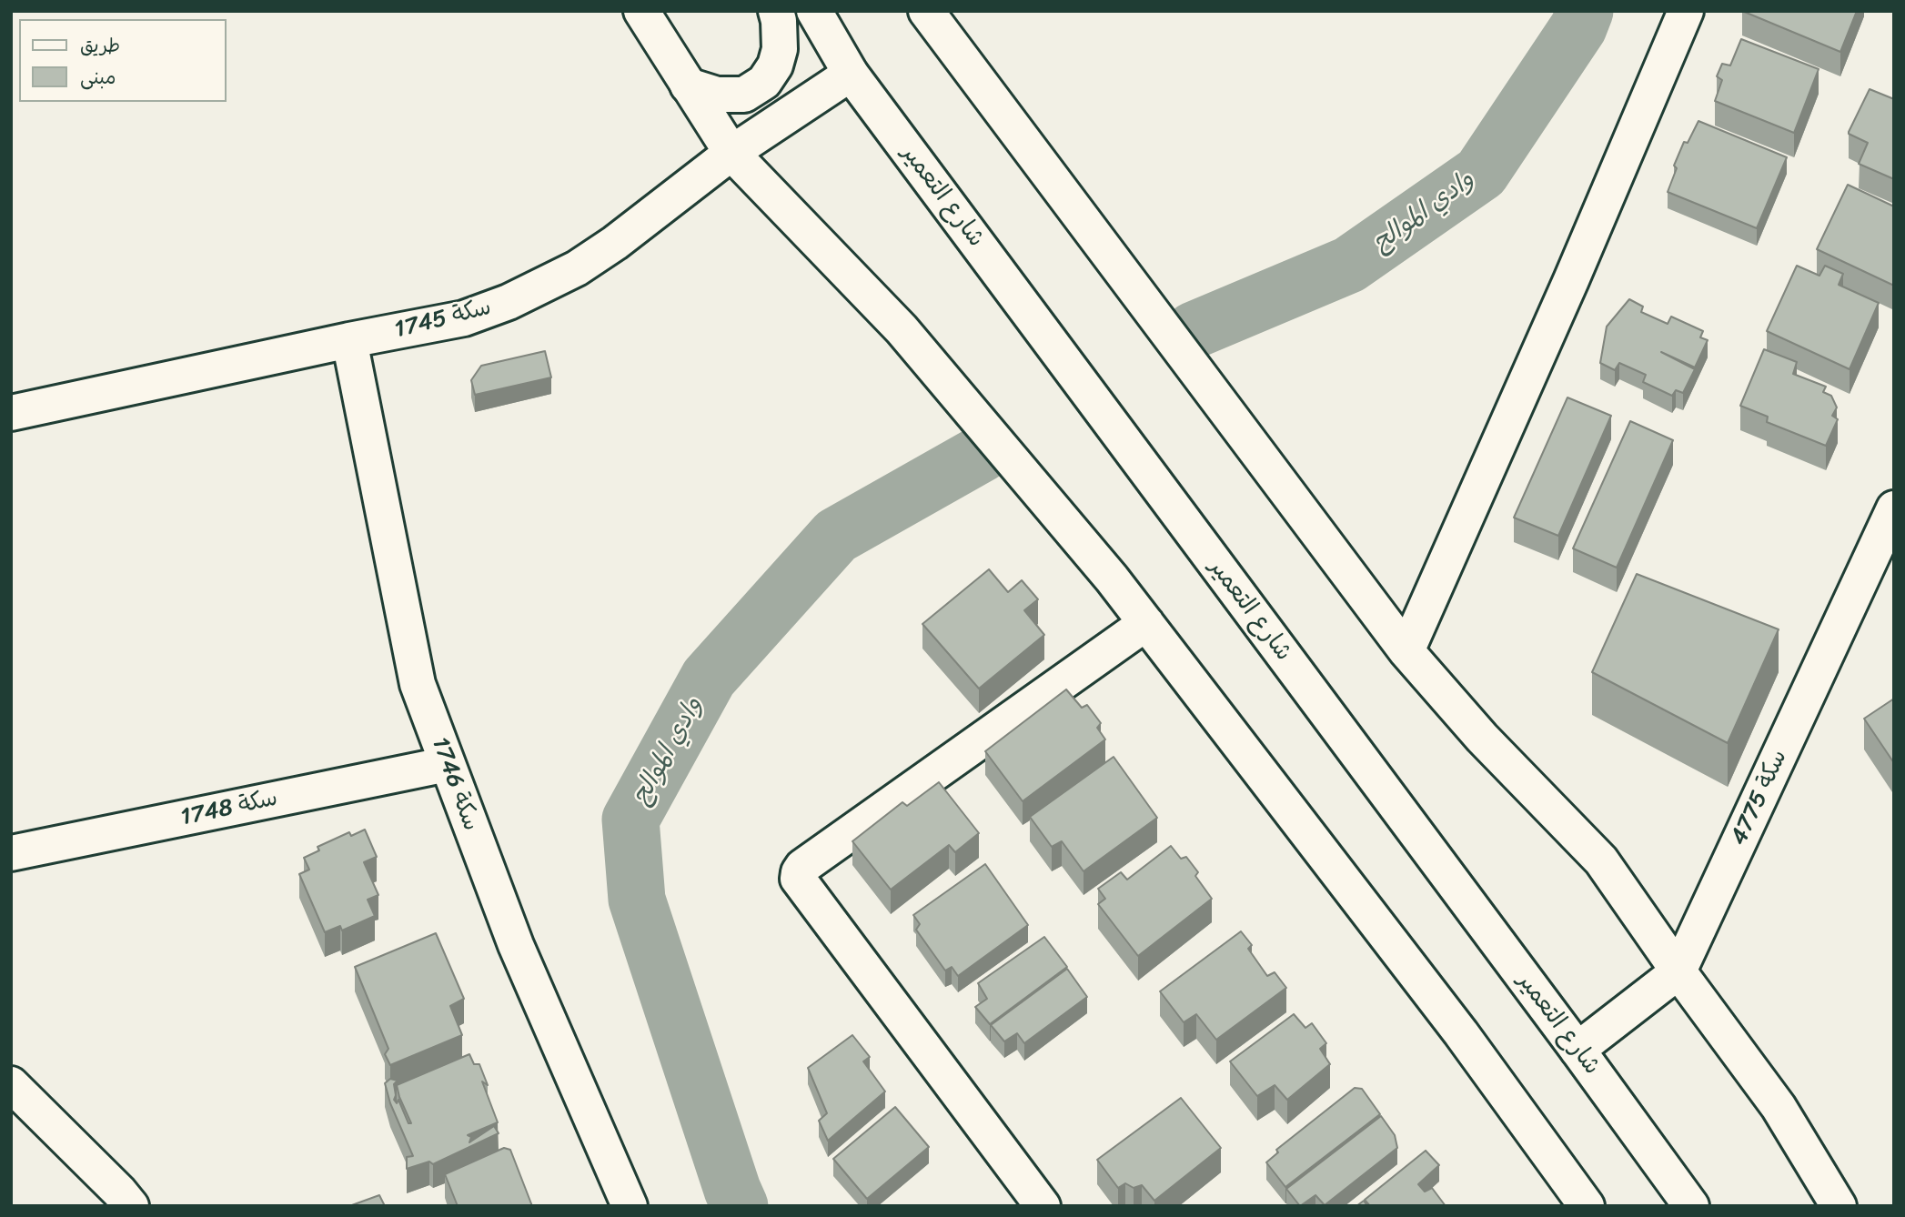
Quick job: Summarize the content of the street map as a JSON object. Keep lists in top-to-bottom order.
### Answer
{
  "streets": {
    "street": [
      "شارع التعمير",
      "سكة 1745",
      "سكة 1746",
      "سكة 4775",
      "سكة 1748"
    ]
  },
  "crossings": [
    ["شارع التعمير", "سكة 1745"],
    ["شارع التعمير", "سكة 4775"],
    ["سكة 1745", "سكة 1746"],
    ["سكة 1746", "سكة 1748"]
  ],
  "water": ["وادي الموالح"],
  "legend": ["طريق", "مبنى"]
}
